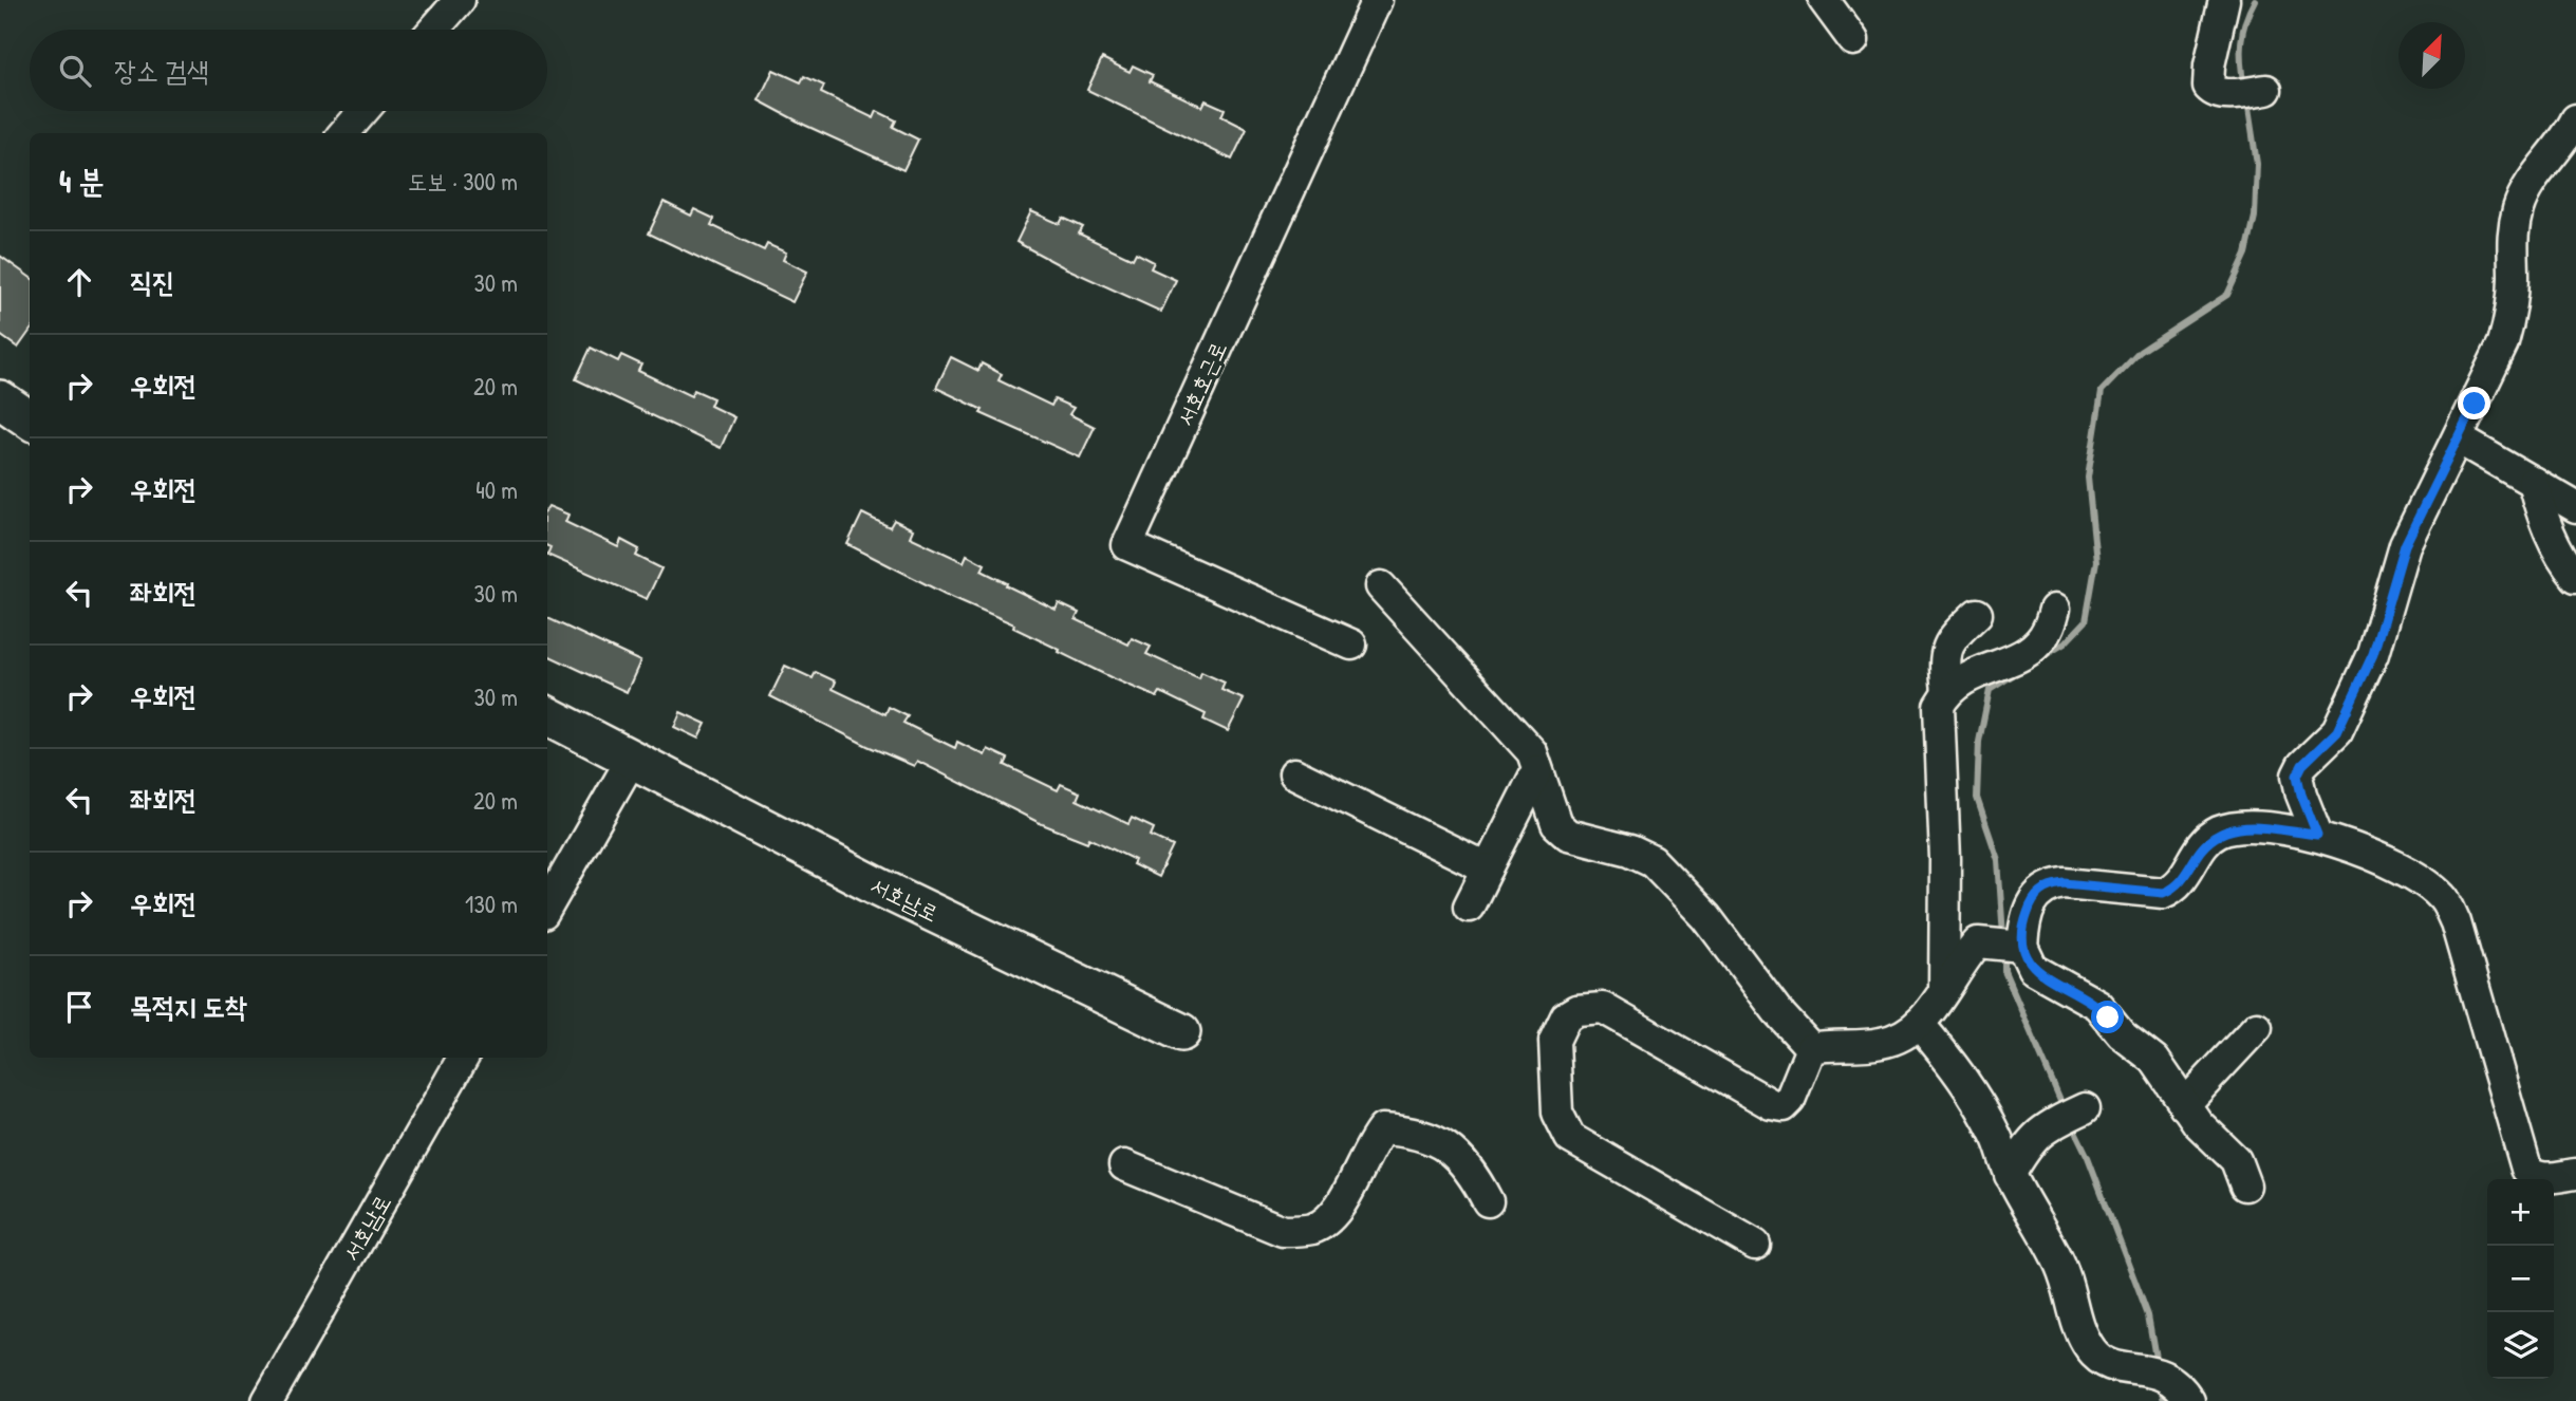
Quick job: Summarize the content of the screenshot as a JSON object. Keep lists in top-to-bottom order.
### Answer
{
  "streets": {
    "main road": ["서호남로"],
    "street": ["서호호근로"]
  },
  "north": "top right",
  "page": {
    "search": "장소 검색",
    "heading": ["4 분", "도보 · 300 m"],
    "list": [
      ["직진", "30 m"],
      ["우회전", "20 m"],
      ["우회전", "40 m"],
      ["좌회전", "30 m"],
      ["우회전", "30 m"],
      ["좌회전", "20 m"],
      ["우회전", "130 m"],
      "목적지 도착"
    ],
    "map_buttons": ["+", "−"]
  }
}
